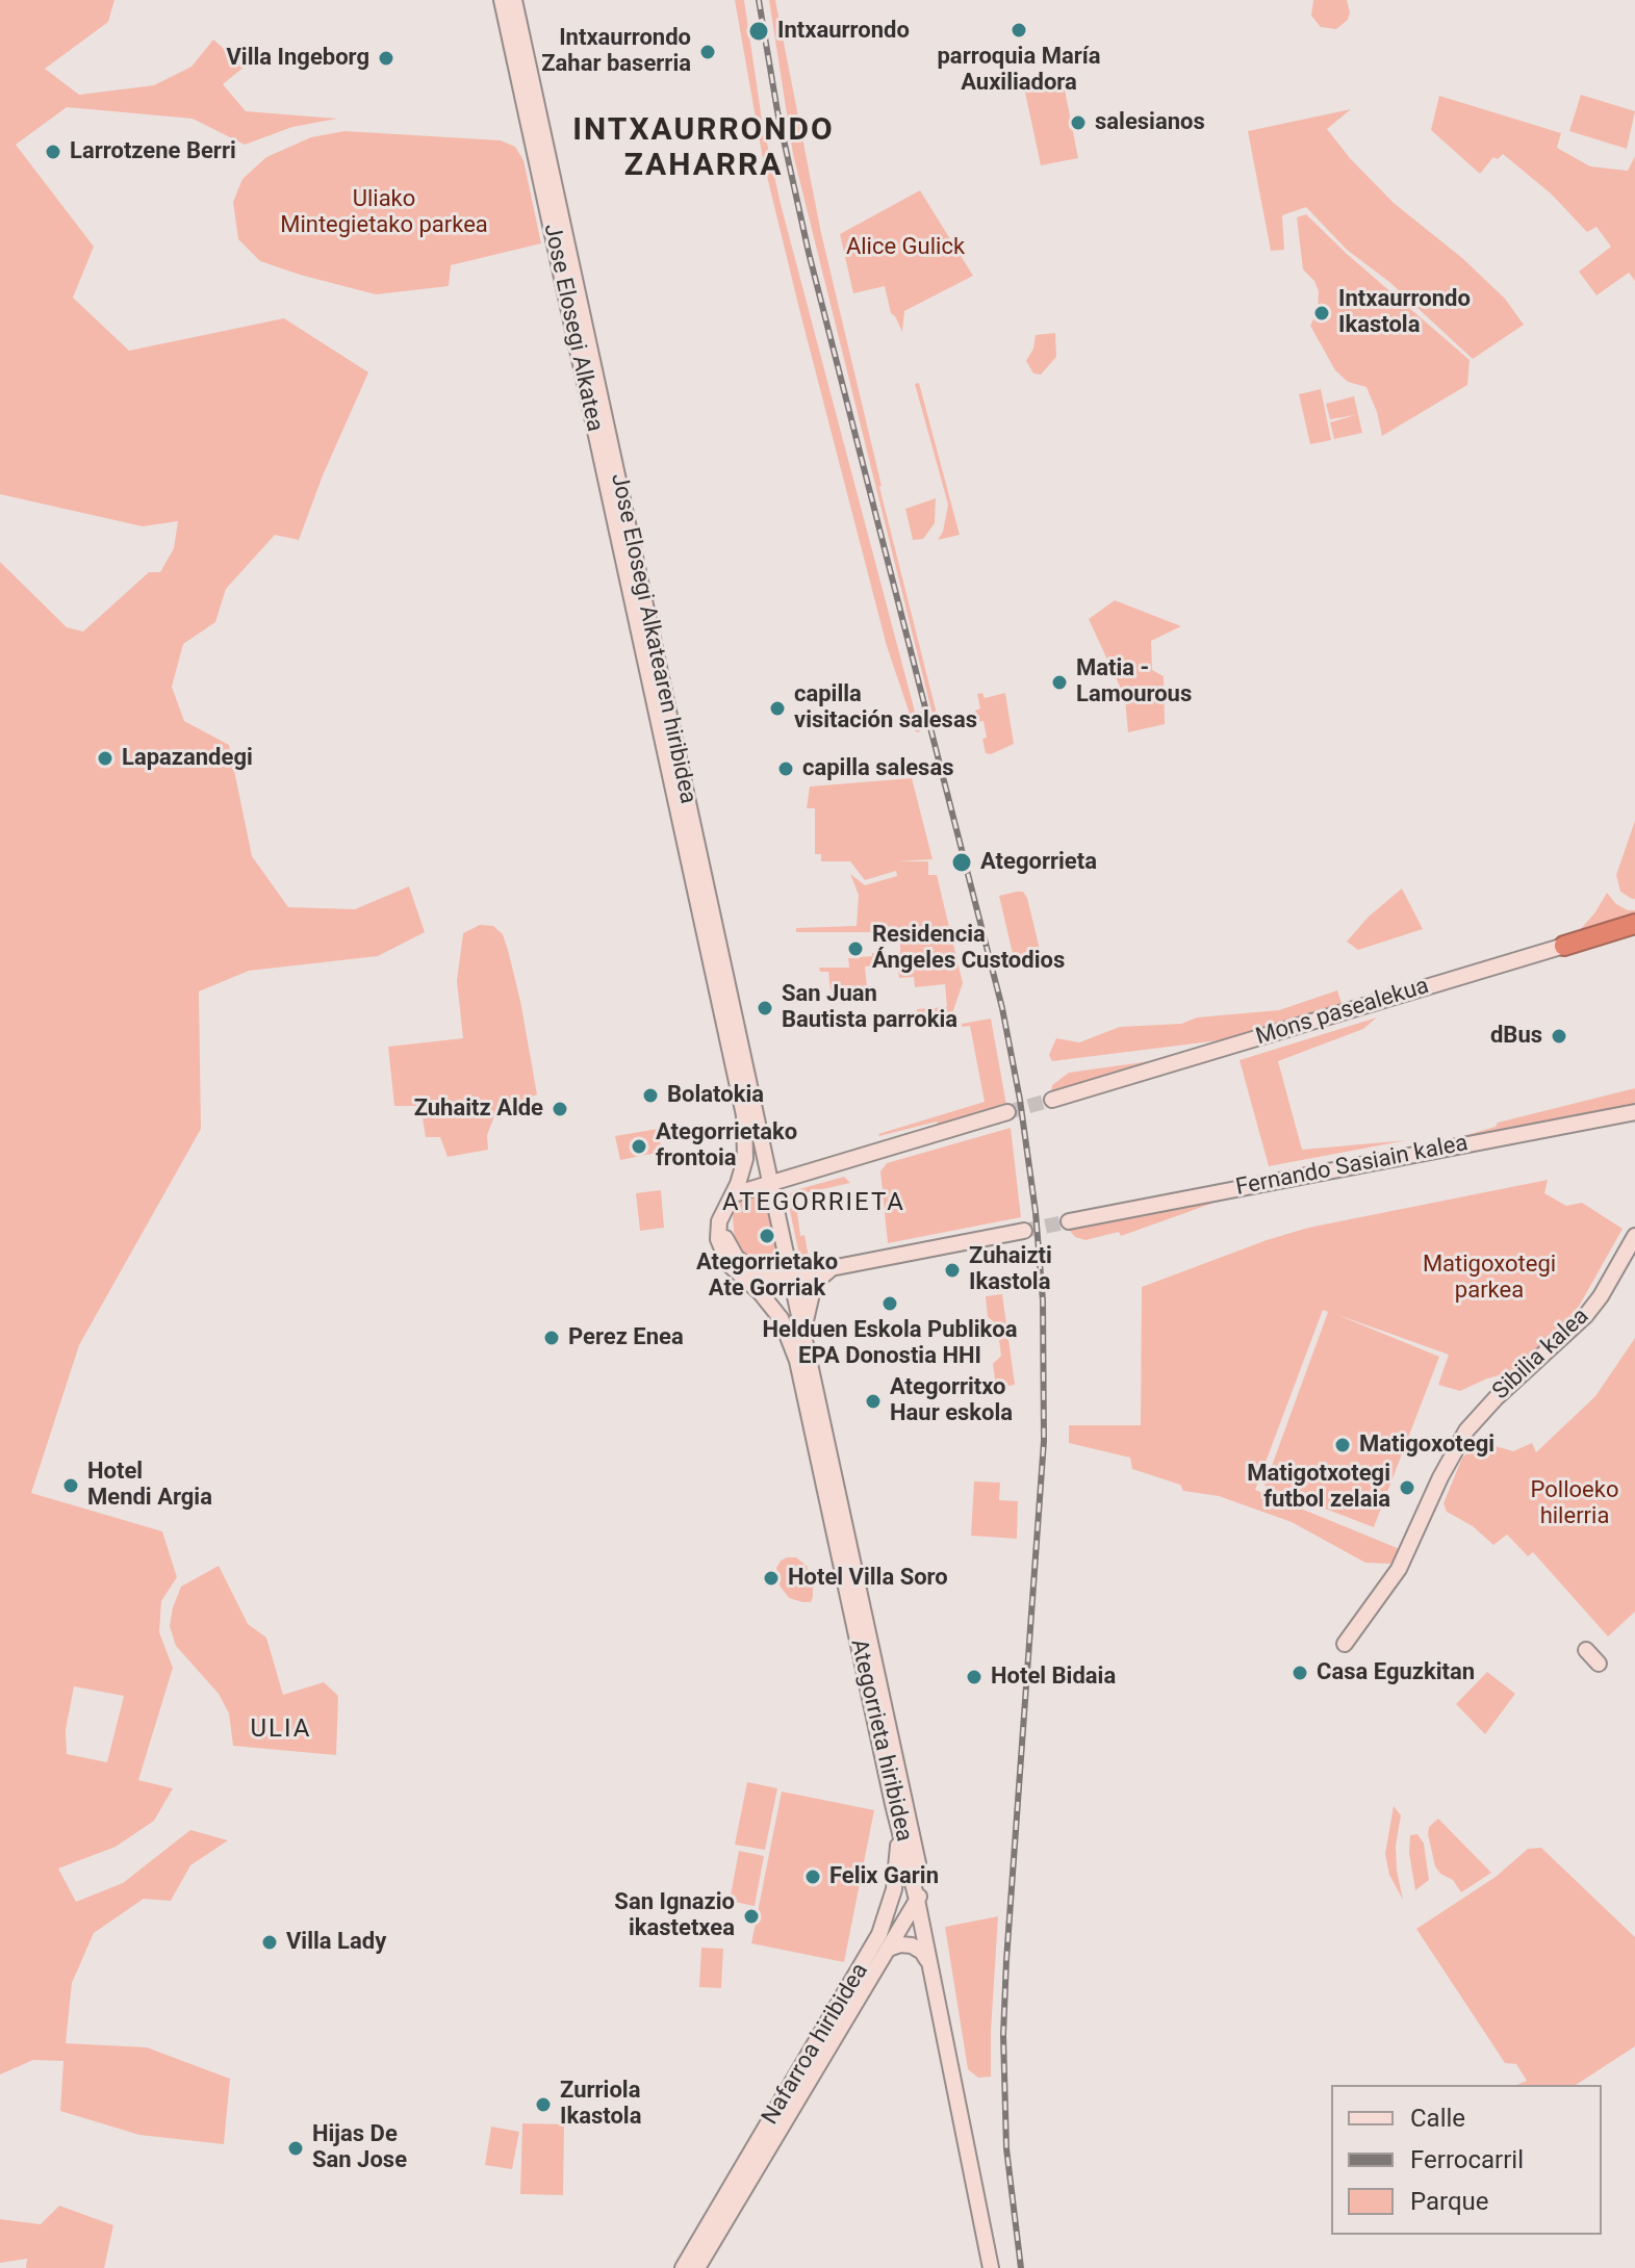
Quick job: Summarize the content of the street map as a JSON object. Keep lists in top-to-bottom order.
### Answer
{
  "streets": {
    "main road": [
      "Jose Elosegi Alkatea",
      "Jose Elosegi Alkatearen hiribidea",
      "Mons pasealekua",
      "Fernando Sasiain kalea",
      "Sibilia kalea",
      "Ategorrieta hiribidea",
      "Nafarroa hiribidea"
    ]
  },
  "crossings": [
    ["Jose Elosegi Alkatearen hiribidea", "Ategorrieta hiribidea"],
    ["Ategorrieta hiribidea", "Nafarroa hiribidea"]
  ],
  "districts": ["INTXAURRONDO ZAHARRA", "ATEGORRIETA", "ULIA"],
  "parks": [
    "Uliako Mintegietako parkea",
    "Alice Gulick",
    "Matigoxotegi parkea",
    "Polloeko hilerria"
  ],
  "places": [
    "parroquia María Auxiliadora",
    "Intxaurrondo",
    "Intxaurrondo Zahar baserria",
    "Villa Ingeborg",
    "salesianos",
    "Larrotzene Berri",
    "Intxaurrondo Ikastola",
    "Matia - Lamourous",
    "capilla visitación salesas",
    "Lapazandegi",
    "capilla salesas",
    "Ategorrieta",
    "Residencia Ángeles Custodios",
    "San Juan Bautista parrokia",
    "dBus",
    "Bolatokia",
    "Zuhaitz Alde",
    "Ategorrietako frontoia",
    "Ategorrietako Ate Gorriak",
    "Zuhaizti Ikastola",
    "Helduen Eskola Publikoa EPA Donostia HHI",
    "Perez Enea",
    "Ategorritxo Haur eskola",
    "Matigoxotegi",
    "Hotel Mendi Argia",
    "Matigotxotegi futbol zelaia",
    "Hotel Villa Soro",
    "Casa Eguzkitan",
    "Hotel Bidaia",
    "Felix Garin",
    "San Ignazio ikastetxea",
    "Villa Lady",
    "Zurriola Ikastola",
    "Hijas De San Jose"
  ],
  "legend": ["Calle", "Ferrocarril", "Parque"]
}
